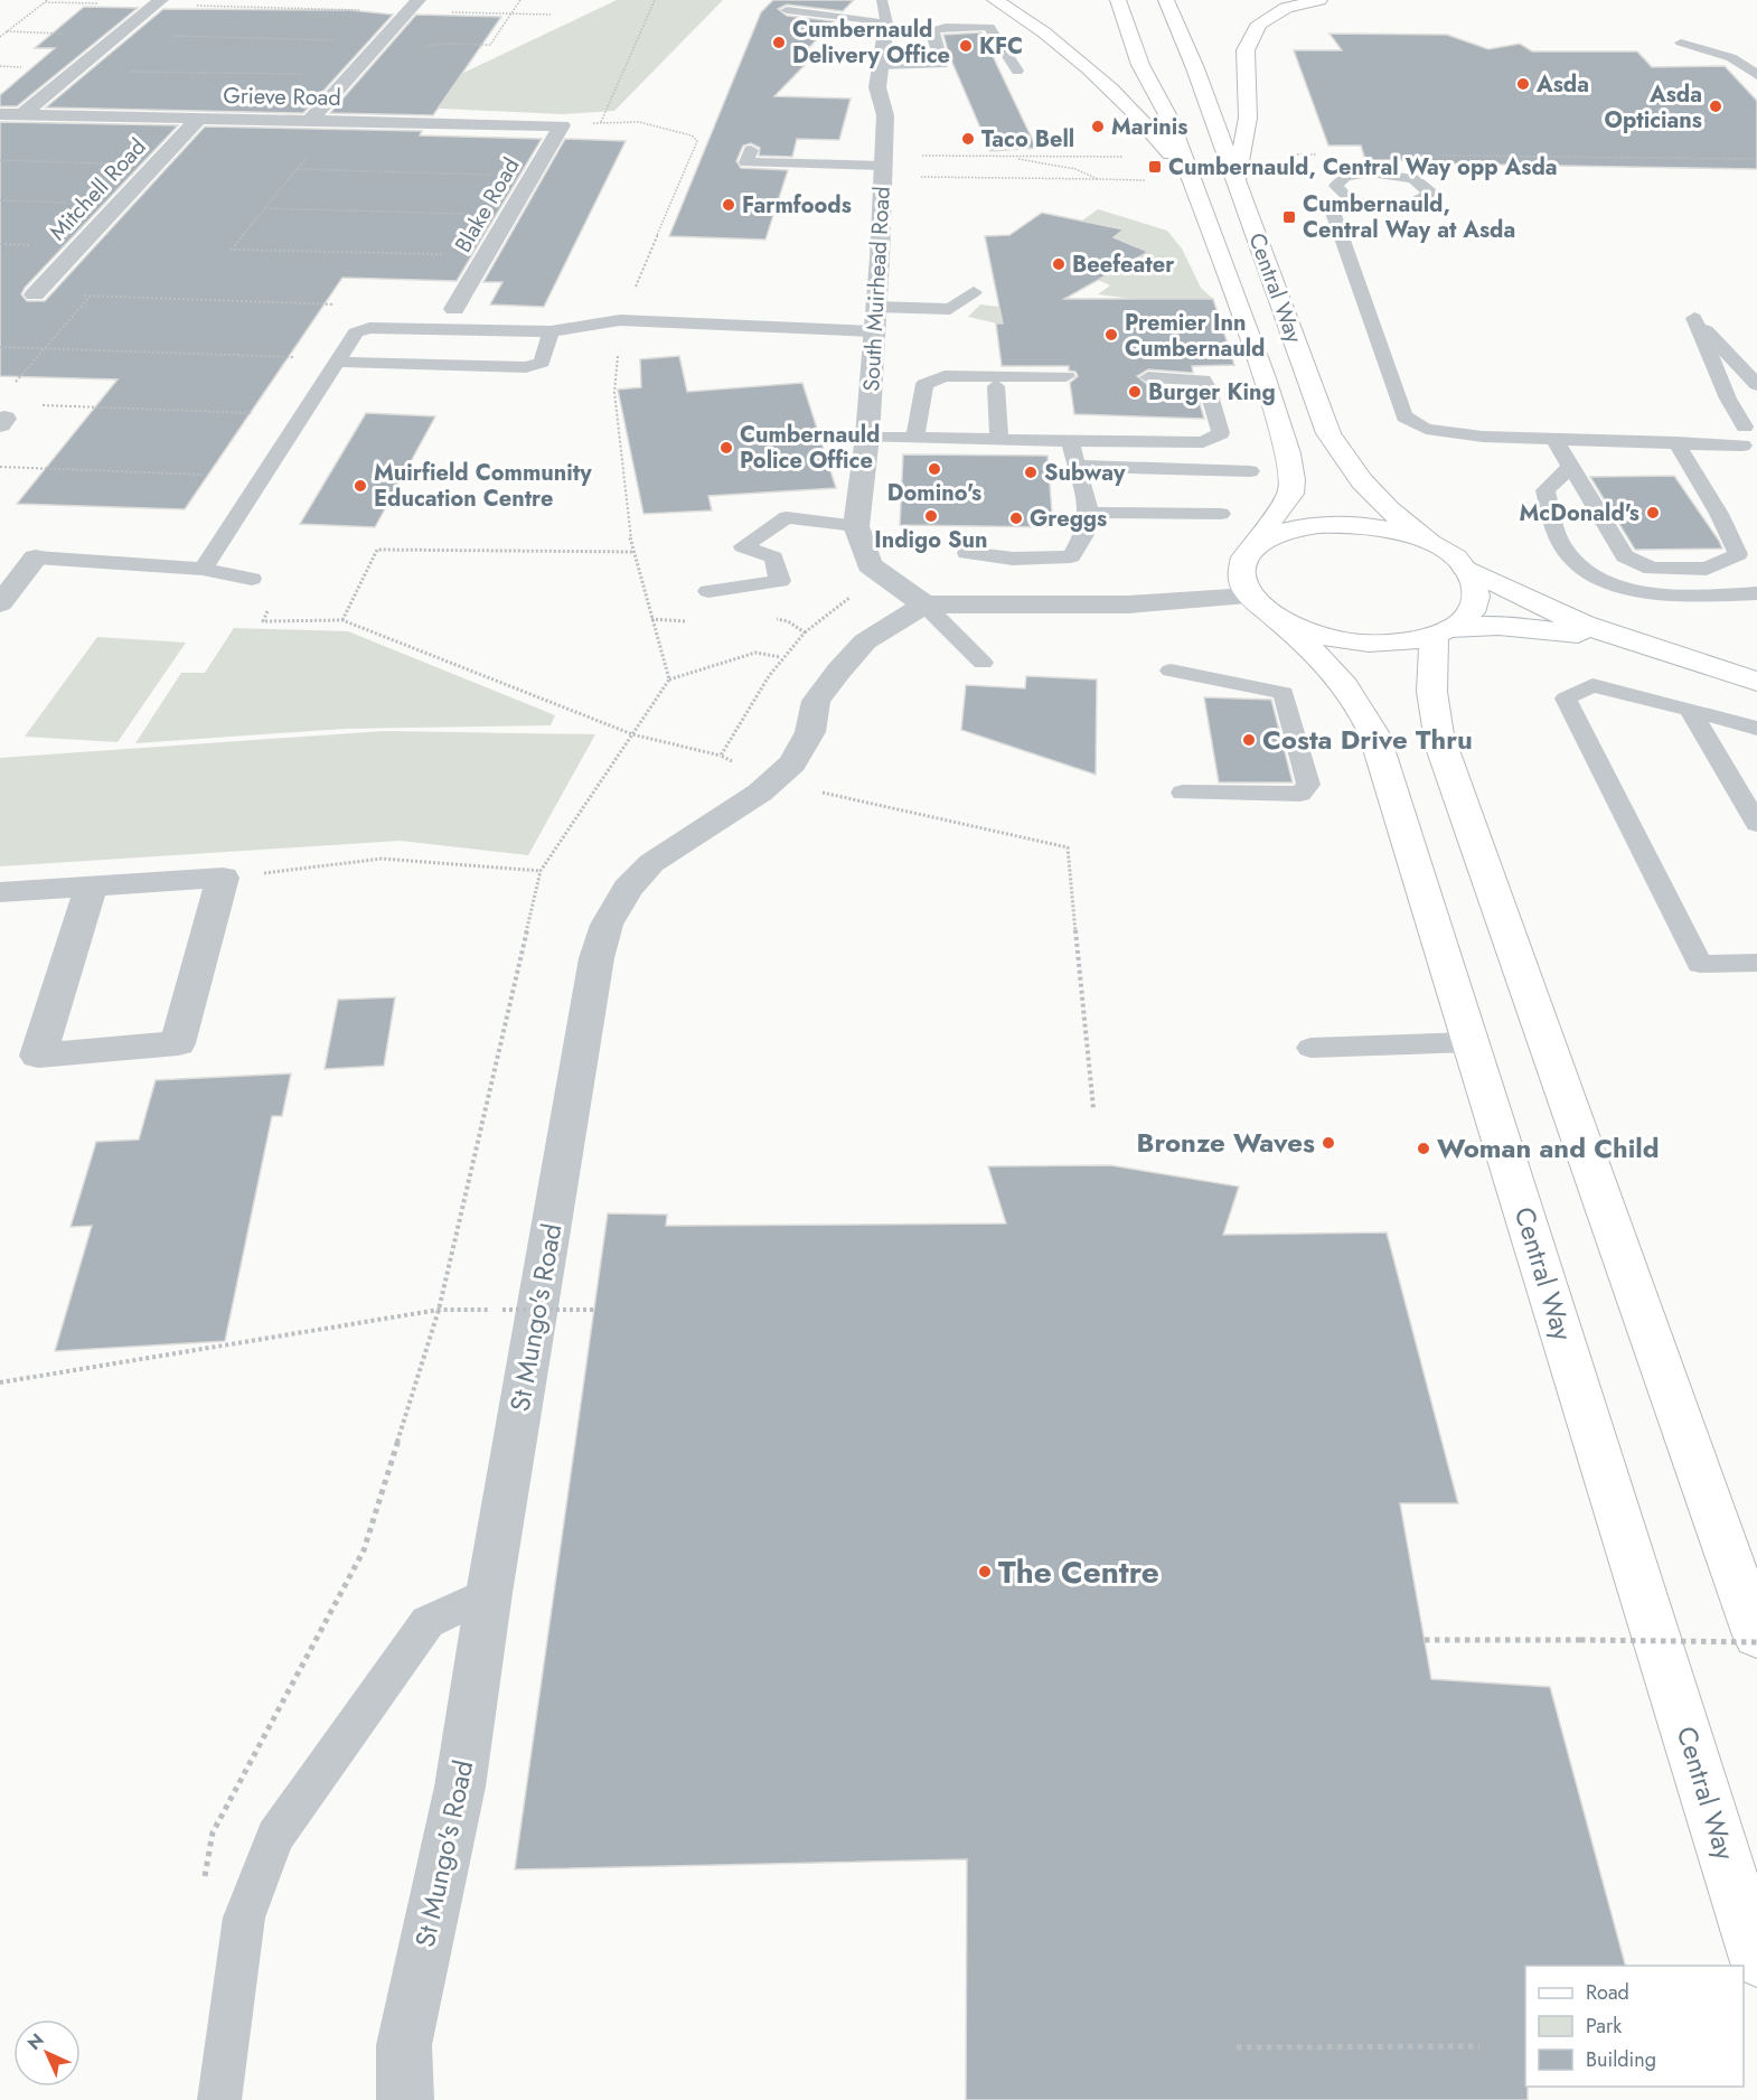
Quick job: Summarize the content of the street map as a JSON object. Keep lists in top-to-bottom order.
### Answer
{
  "streets": {
    "main road": ["Central Way"],
    "street": [
      "Grieve Road",
      "Mitchell Road",
      "Blake Road",
      "South Muirhead Road",
      "St Mungo's Road"
    ]
  },
  "crossings": [
    ["Grieve Road", "Mitchell Road"],
    ["Grieve Road", "Blake Road"],
    ["South Muirhead Road", "St Mungo's Road"]
  ],
  "places": {
    "other": [
      "Cumbernauld Delivery Office",
      "KFC",
      "Asda",
      "Asda Opticians",
      "Marinis",
      "Taco Bell",
      "Farmfoods",
      "Beefeater",
      "Premier Inn Cumbernauld",
      "Burger King",
      "Cumbernauld Police Office",
      "Domino's",
      "Subway",
      "Muirfield Community Education Centre",
      "McDonald's",
      "Indigo Sun",
      "Greggs",
      "Costa Drive Thru",
      "Bronze Waves",
      "Woman and Child",
      "The Centre"
    ],
    "transit": ["Cumbernauld, Central Way opp Asda", "Cumbernauld, Central Way at Asda"]
  },
  "legend": ["Road", "Park", "Building"],
  "north": "top left"
}
